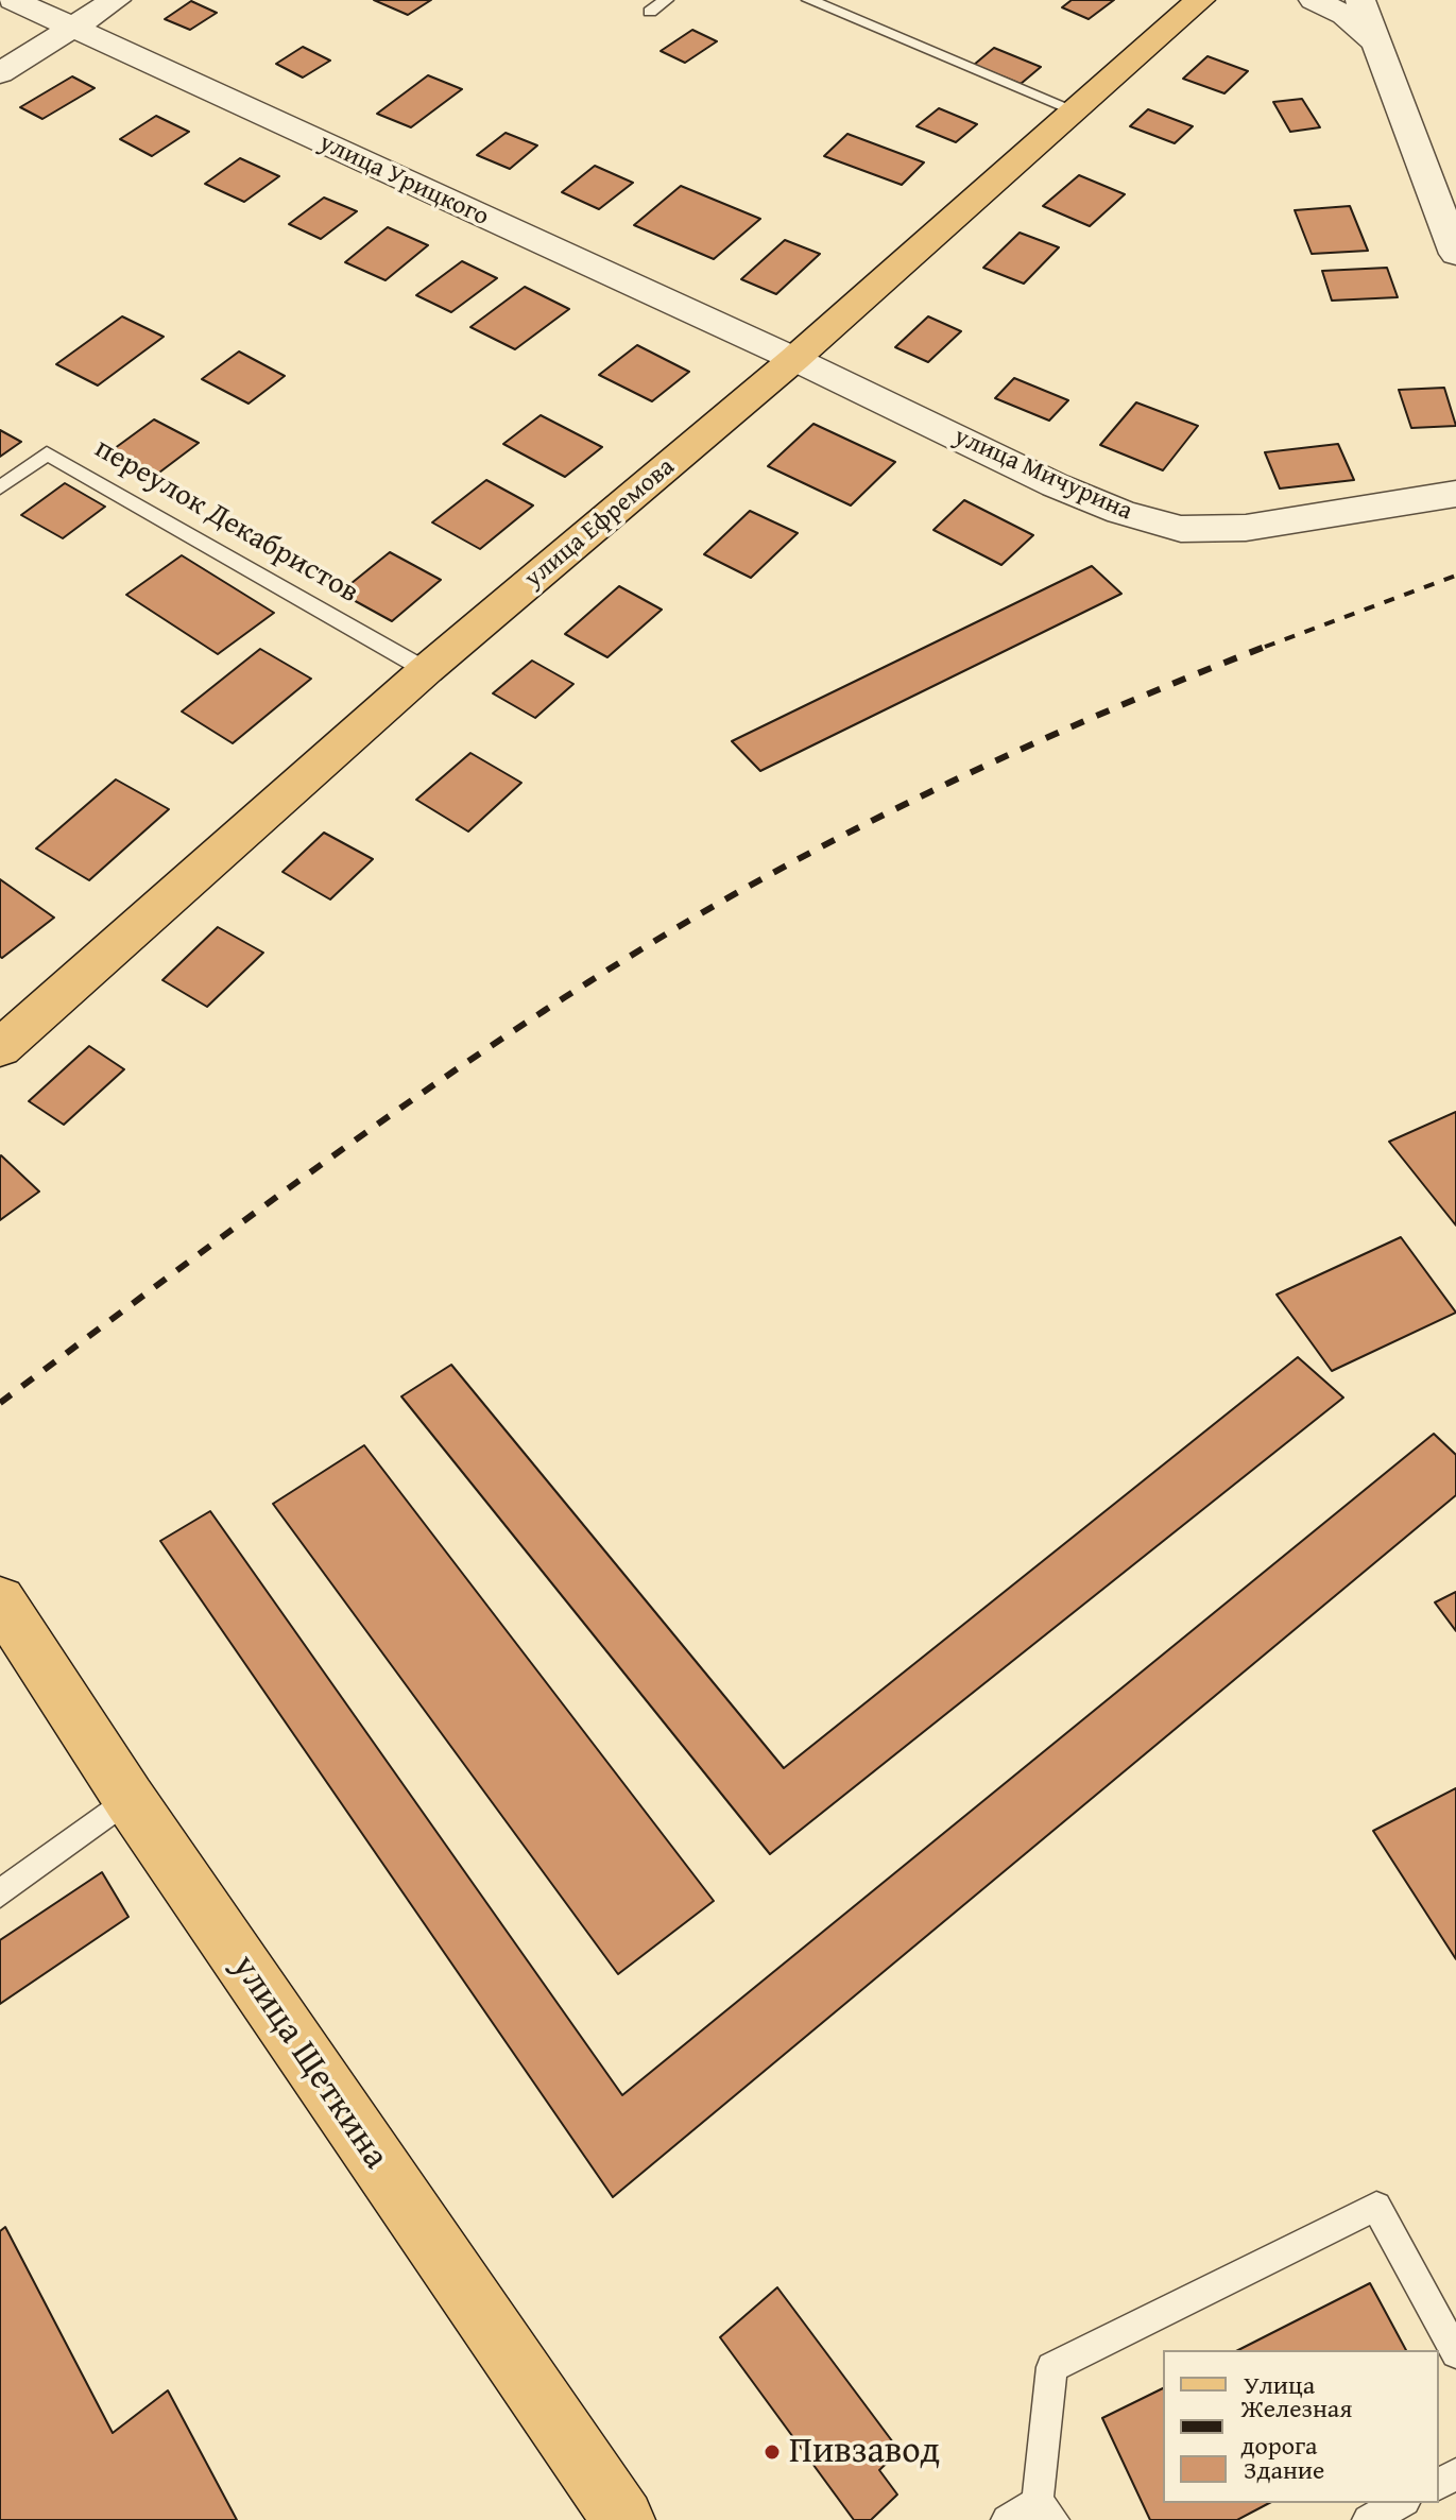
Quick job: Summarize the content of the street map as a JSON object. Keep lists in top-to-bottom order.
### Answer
{
  "streets": {
    "main road": ["улица Ефремова", "улица Щеткина"],
    "street": ["улица Урицкого", "улица Мичурина"],
    "lane": ["переулок Декабристов"]
  },
  "crossings": [
    ["улица Урицкого", "улица Мичурина"],
    ["улица Урицкого", "улица Ефремова"],
    ["улица Мичурина", "улица Ефремова"],
    ["переулок Декабристов", "улица Ефремова"]
  ],
  "places": ["Пивзавод"],
  "legend": ["Улица", "Железная дорога", "Здание"]
}
